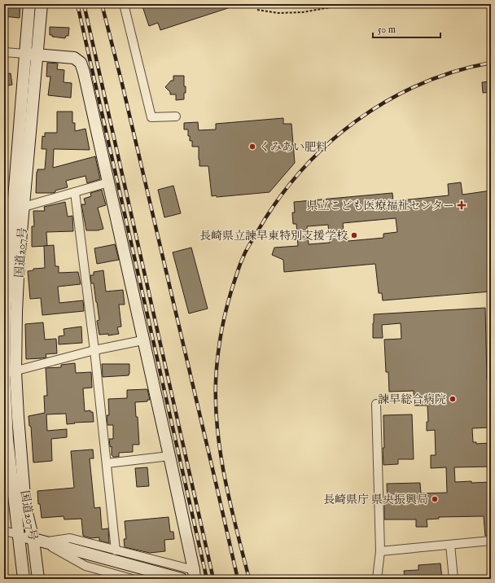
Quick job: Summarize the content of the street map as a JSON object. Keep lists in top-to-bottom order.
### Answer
{
  "streets": {
    "street": ["国道207号"]
  },
  "places": {
    "other": [
      "くみあい肥料",
      "長崎県立諫早東特別支援学校",
      "諫早総合病院",
      "長崎県庁 県央振興局"
    ],
    "health": ["県立こども医療福祉センター"]
  },
  "scale_bar": "50 m"
}
